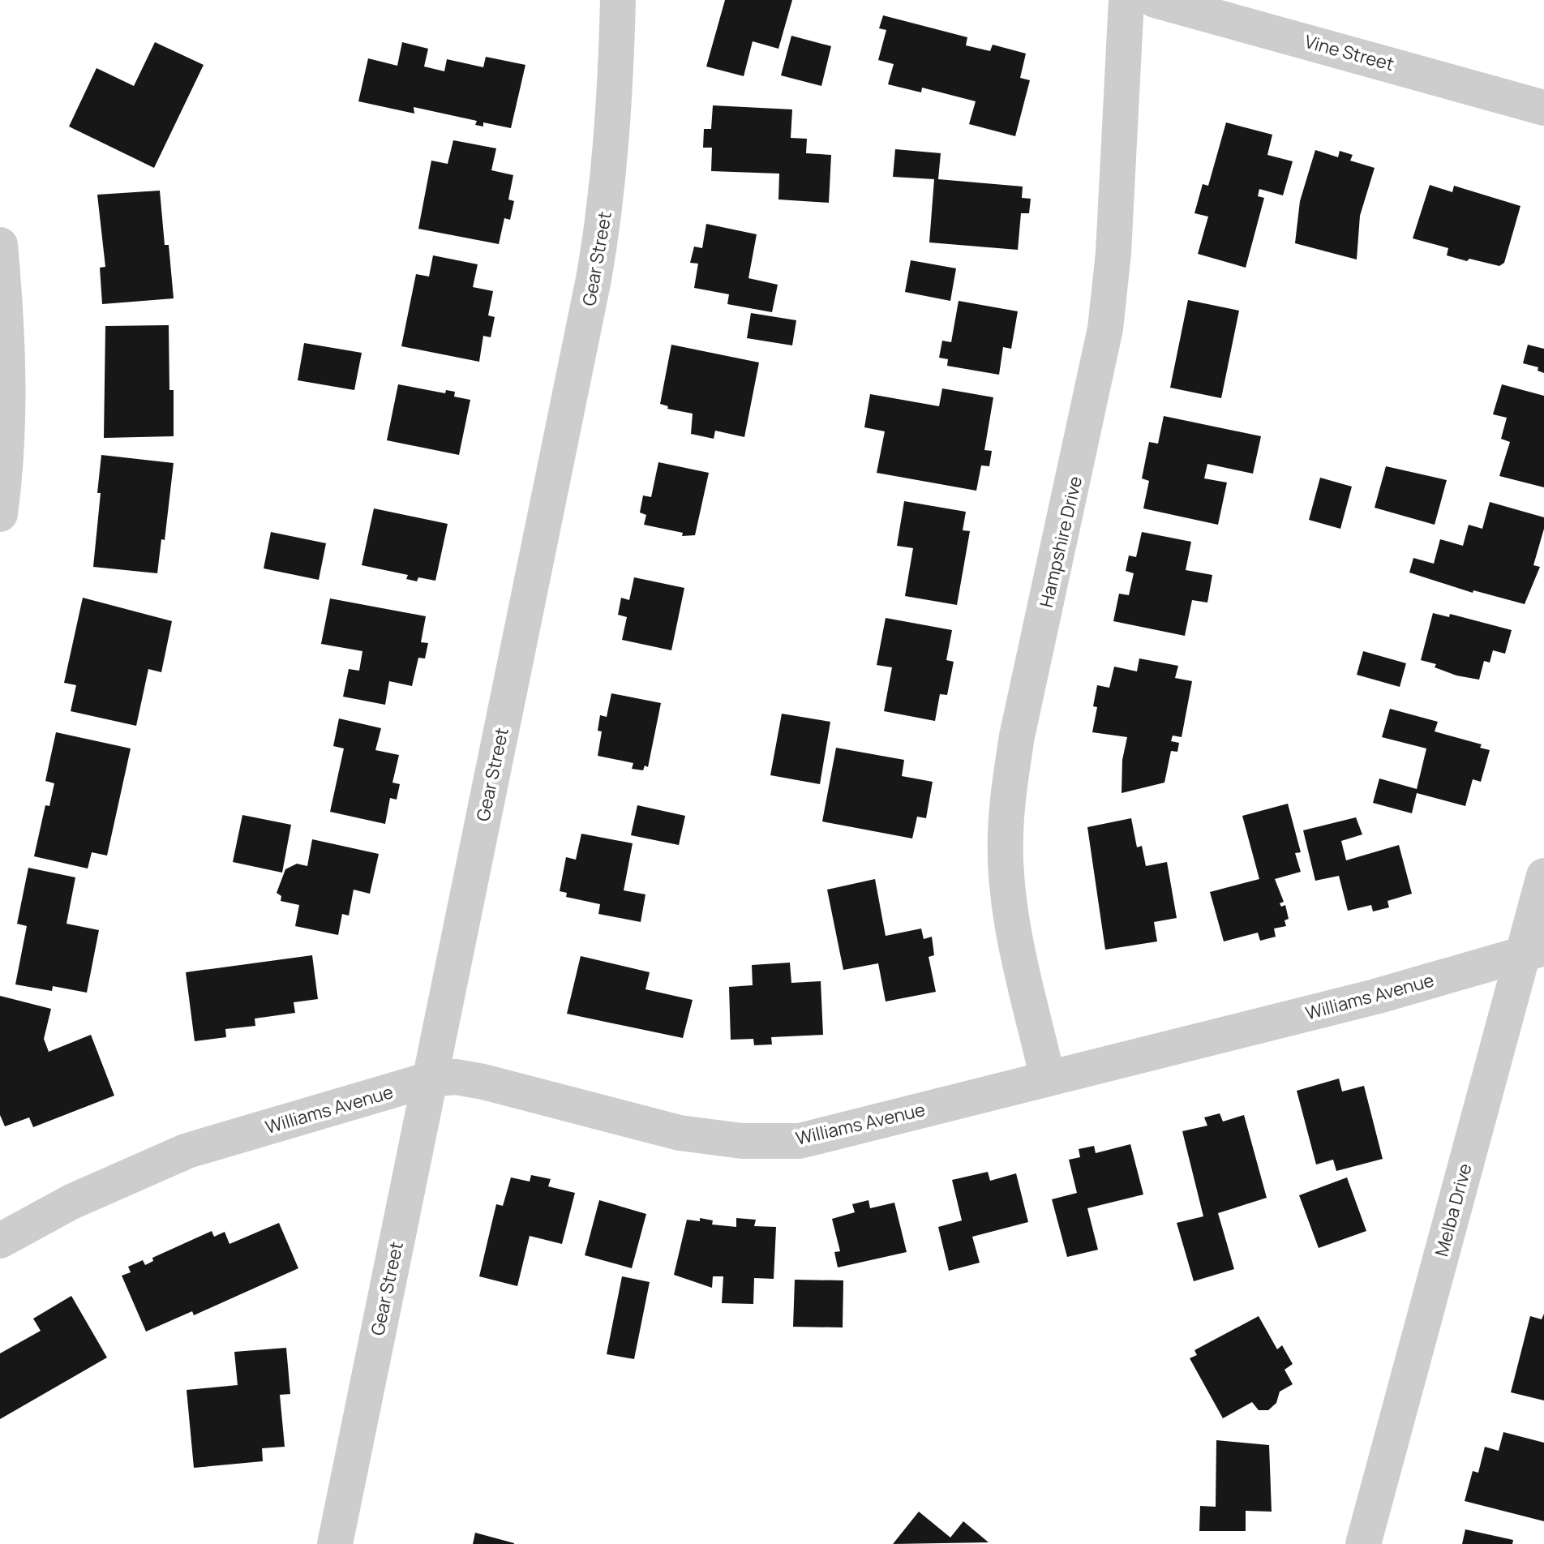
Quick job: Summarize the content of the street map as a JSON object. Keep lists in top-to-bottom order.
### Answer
{
  "streets": {
    "street": [
      "Vine Street",
      "Gear Street",
      "Hampshire Drive",
      "Williams Avenue",
      "Melba Drive"
    ]
  },
  "crossings": [
    ["Gear Street", "Williams Avenue"],
    ["Hampshire Drive", "Williams Avenue"],
    ["Williams Avenue", "Melba Drive"]
  ]
}
